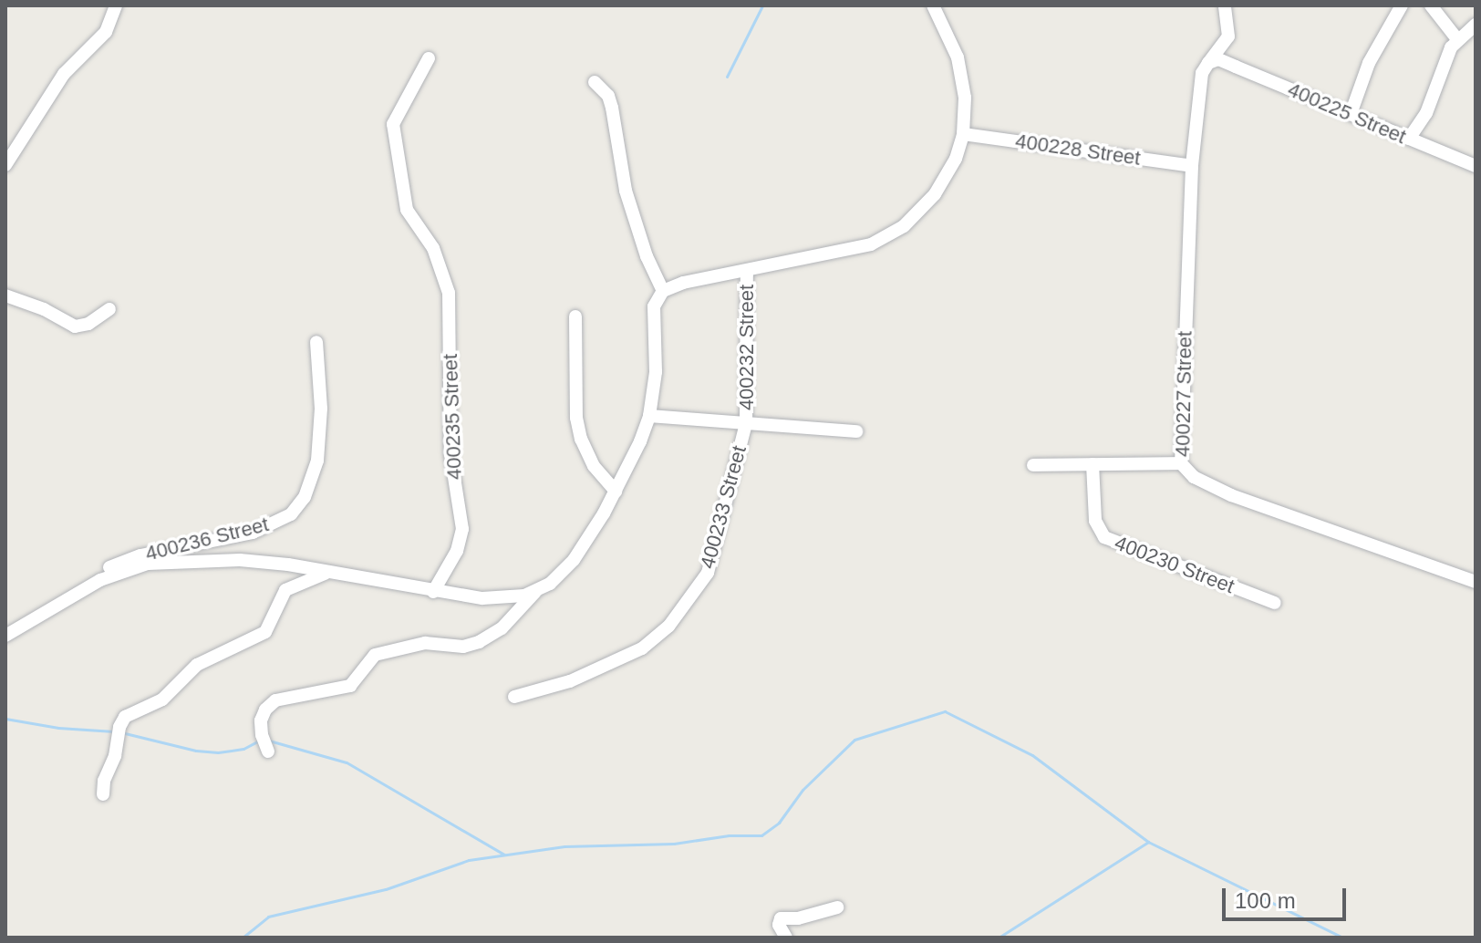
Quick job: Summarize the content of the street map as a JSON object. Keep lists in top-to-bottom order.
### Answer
{
  "streets": {
    "street": [
      "400225 Street",
      "400228 Street",
      "400232 Street",
      "400227 Street",
      "400235 Street",
      "400233 Street",
      "400236 Street",
      "400230 Street"
    ]
  },
  "crossings": [
    ["400225 Street", "400227 Street"],
    ["400228 Street", "400227 Street"],
    ["400232 Street", "400233 Street"]
  ],
  "scale_bar": "100 m"
}
